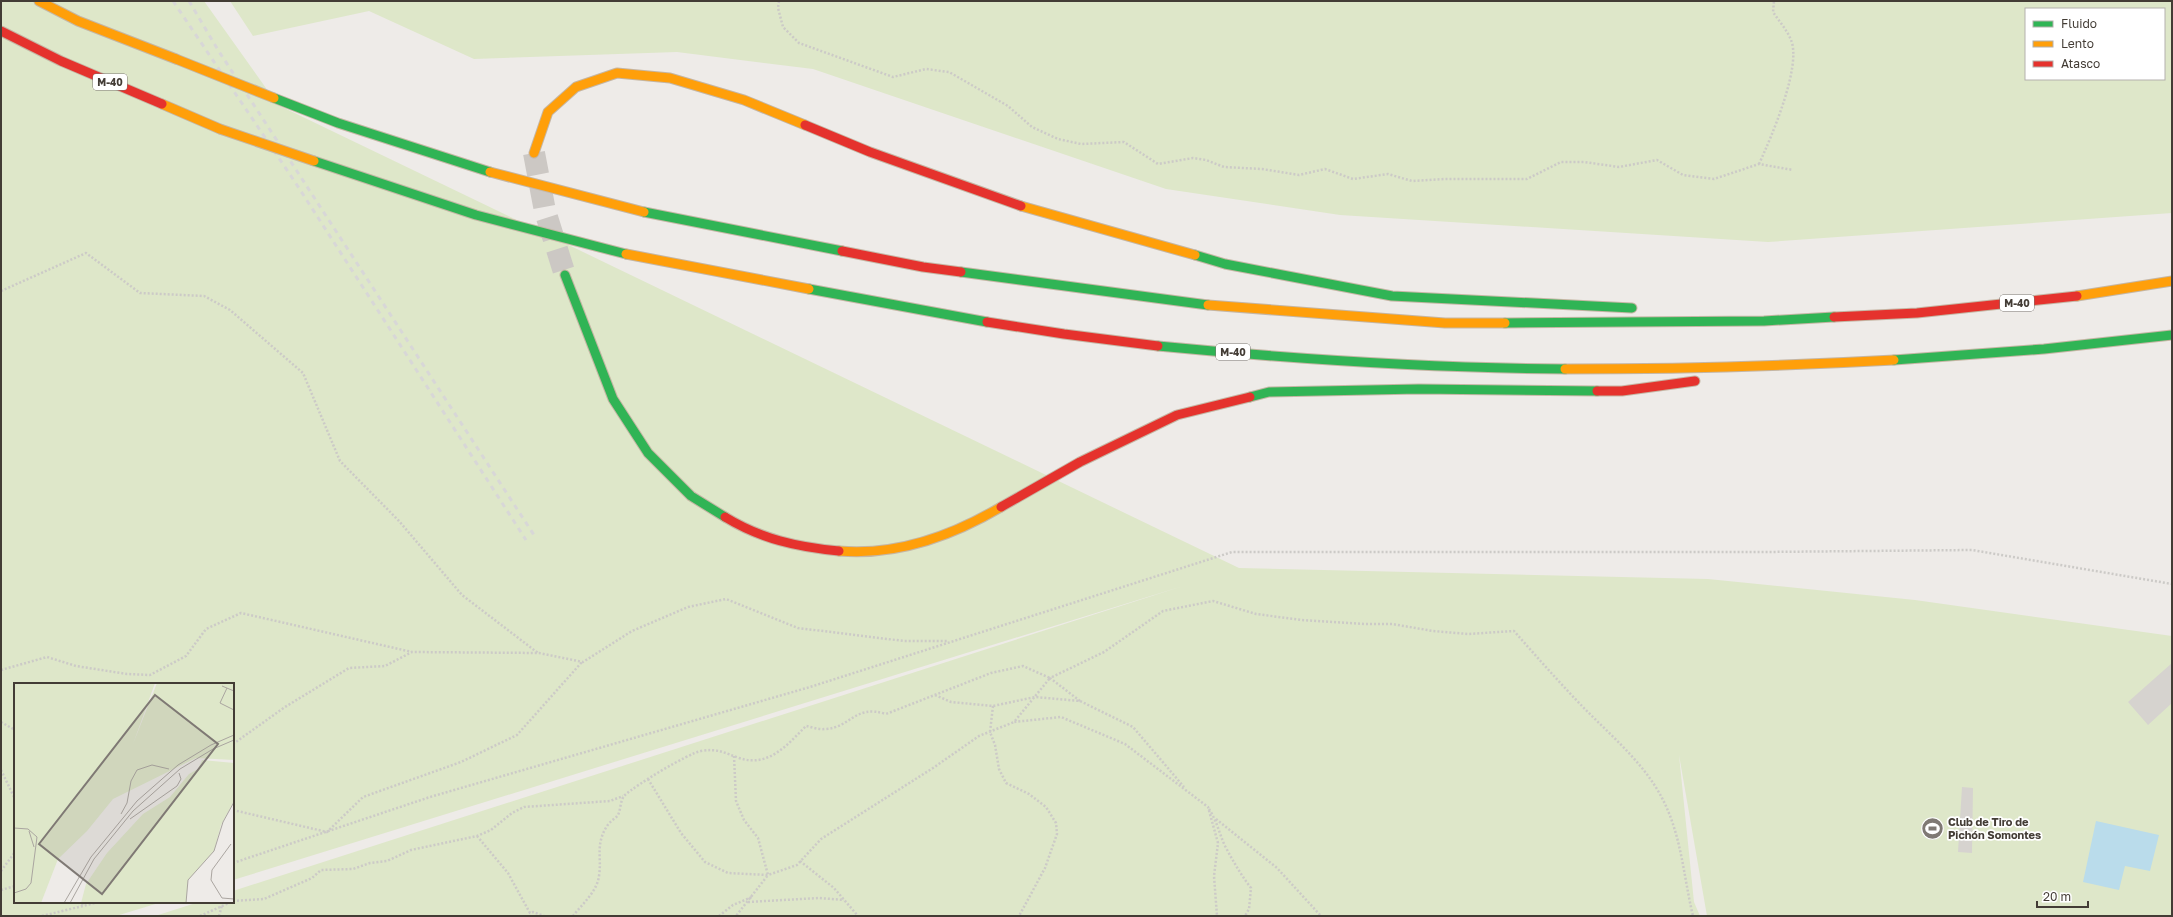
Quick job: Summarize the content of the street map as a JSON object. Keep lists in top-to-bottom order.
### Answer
{
  "streets": {
    "highway": ["M-40"]
  },
  "places": {
    "sports": ["Club de Tiro de Pichón Somontes"]
  },
  "legend": ["Fluido", "Lento", "Atasco"],
  "scale_bar": "20 m"
}
